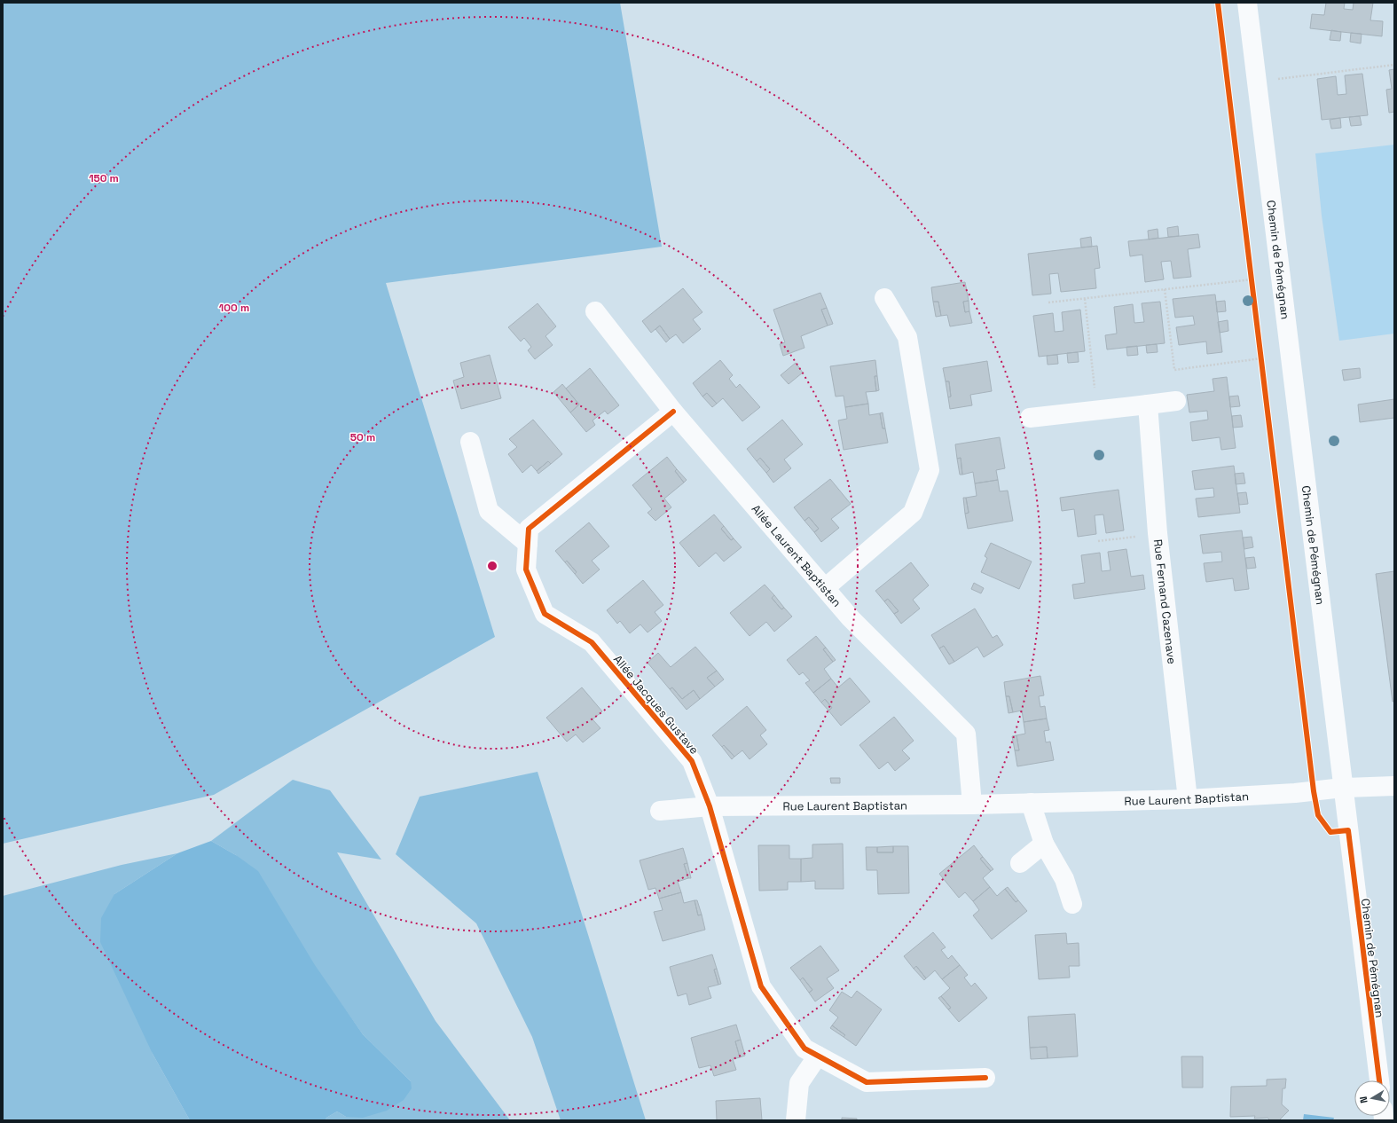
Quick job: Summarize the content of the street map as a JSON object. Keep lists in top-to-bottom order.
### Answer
{
  "streets": {
    "street": [
      "Chemin de Pémégnan",
      "Allée Laurent Baptistan",
      "Rue Fernand Cazenave",
      "Allée Jacques Gustave",
      "Rue Laurent Baptistan"
    ]
  },
  "crossings": [
    ["Chemin de Pémégnan", "Rue Laurent Baptistan"],
    ["Allée Laurent Baptistan", "Allée Jacques Gustave"],
    ["Allée Laurent Baptistan", "Rue Laurent Baptistan"],
    ["Rue Fernand Cazenave", "Rue Laurent Baptistan"],
    ["Allée Jacques Gustave", "Rue Laurent Baptistan"]
  ],
  "north": "left",
  "rings": ["150 m", "100 m", "50 m"]
}
